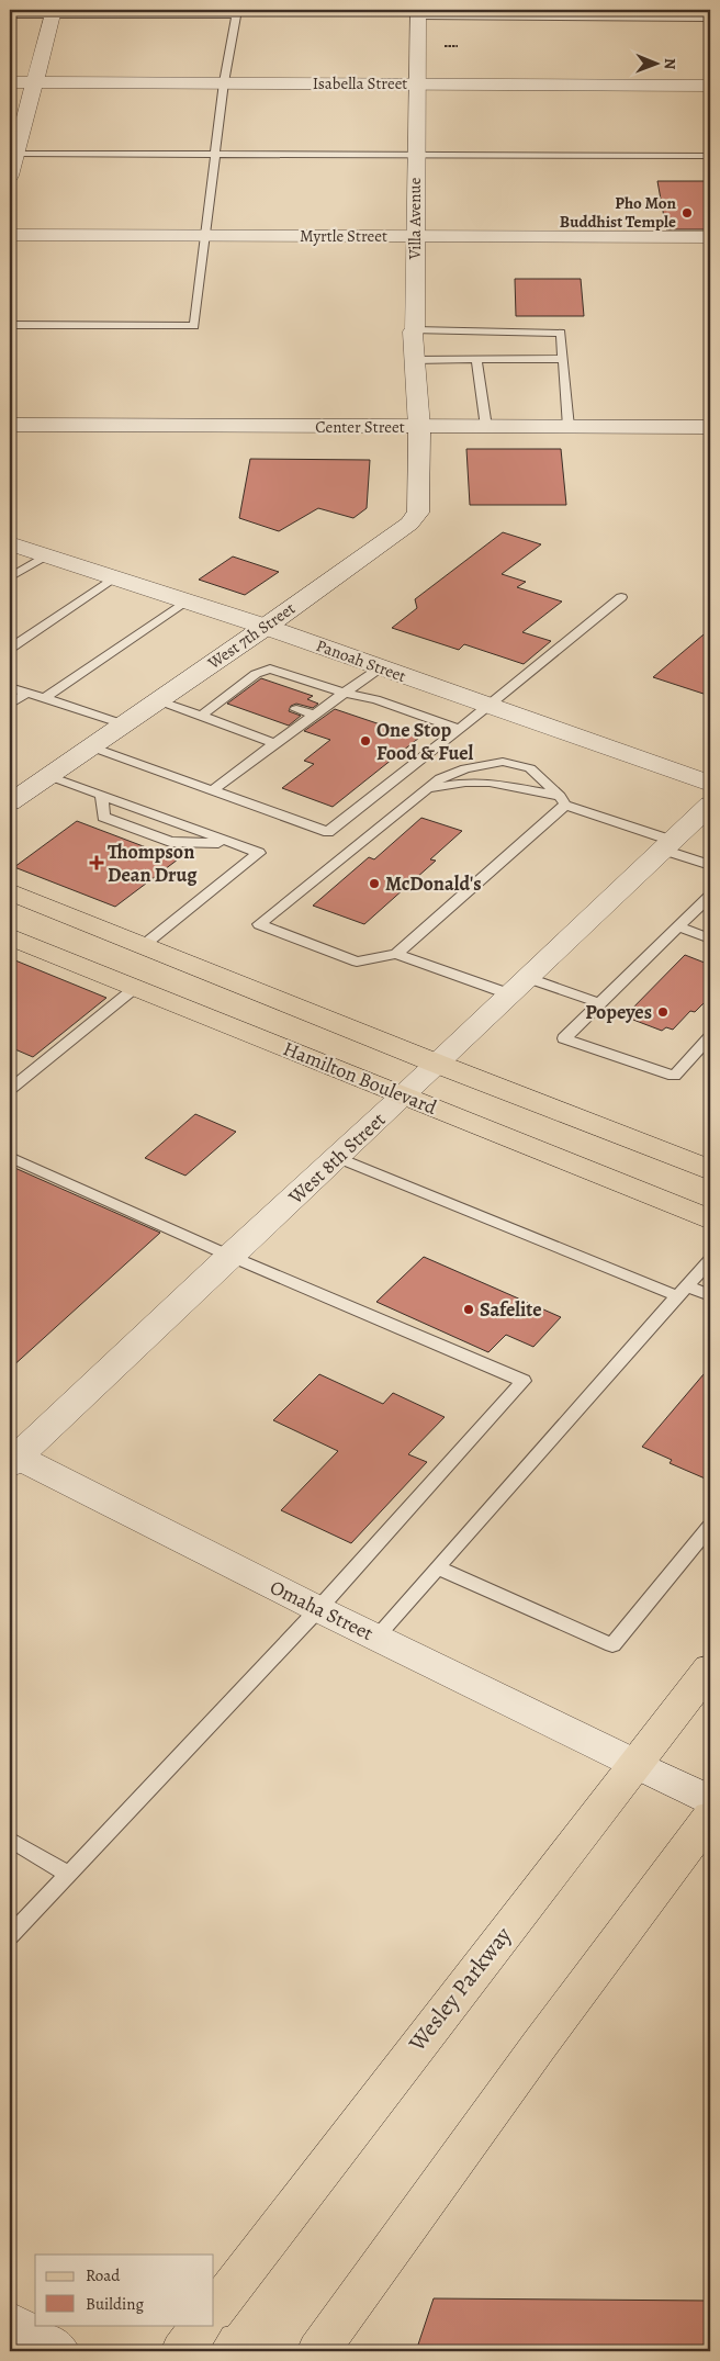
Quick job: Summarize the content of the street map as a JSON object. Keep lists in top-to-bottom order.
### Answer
{
  "streets": {
    "main road": ["Hamilton Boulevard", "Wesley Parkway"],
    "street": [
      "Isabella Street",
      "Villa Avenue",
      "Myrtle Street",
      "Center Street",
      "West 7th Street",
      "Panoah Street",
      "West 8th Street",
      "Omaha Street"
    ]
  },
  "crossings": [
    ["Isabella Street", "Villa Avenue"],
    ["Villa Avenue", "Myrtle Street"],
    ["Villa Avenue", "Center Street"],
    ["Villa Avenue", "West 7th Street"],
    ["Center Street", "West 7th Street"],
    ["West 7th Street", "Panoah Street"],
    ["Hamilton Boulevard", "West 8th Street"],
    ["West 8th Street", "Omaha Street"],
    ["Omaha Street", "Wesley Parkway"]
  ],
  "places": {
    "other": [
      "Pho Mon Buddhist Temple",
      "One Stop Food & Fuel",
      "McDonald's",
      "Popeyes",
      "Safelite"
    ],
    "health": ["Thompson Dean Drug"]
  },
  "legend": ["Road", "Building"],
  "north": "right"
}
